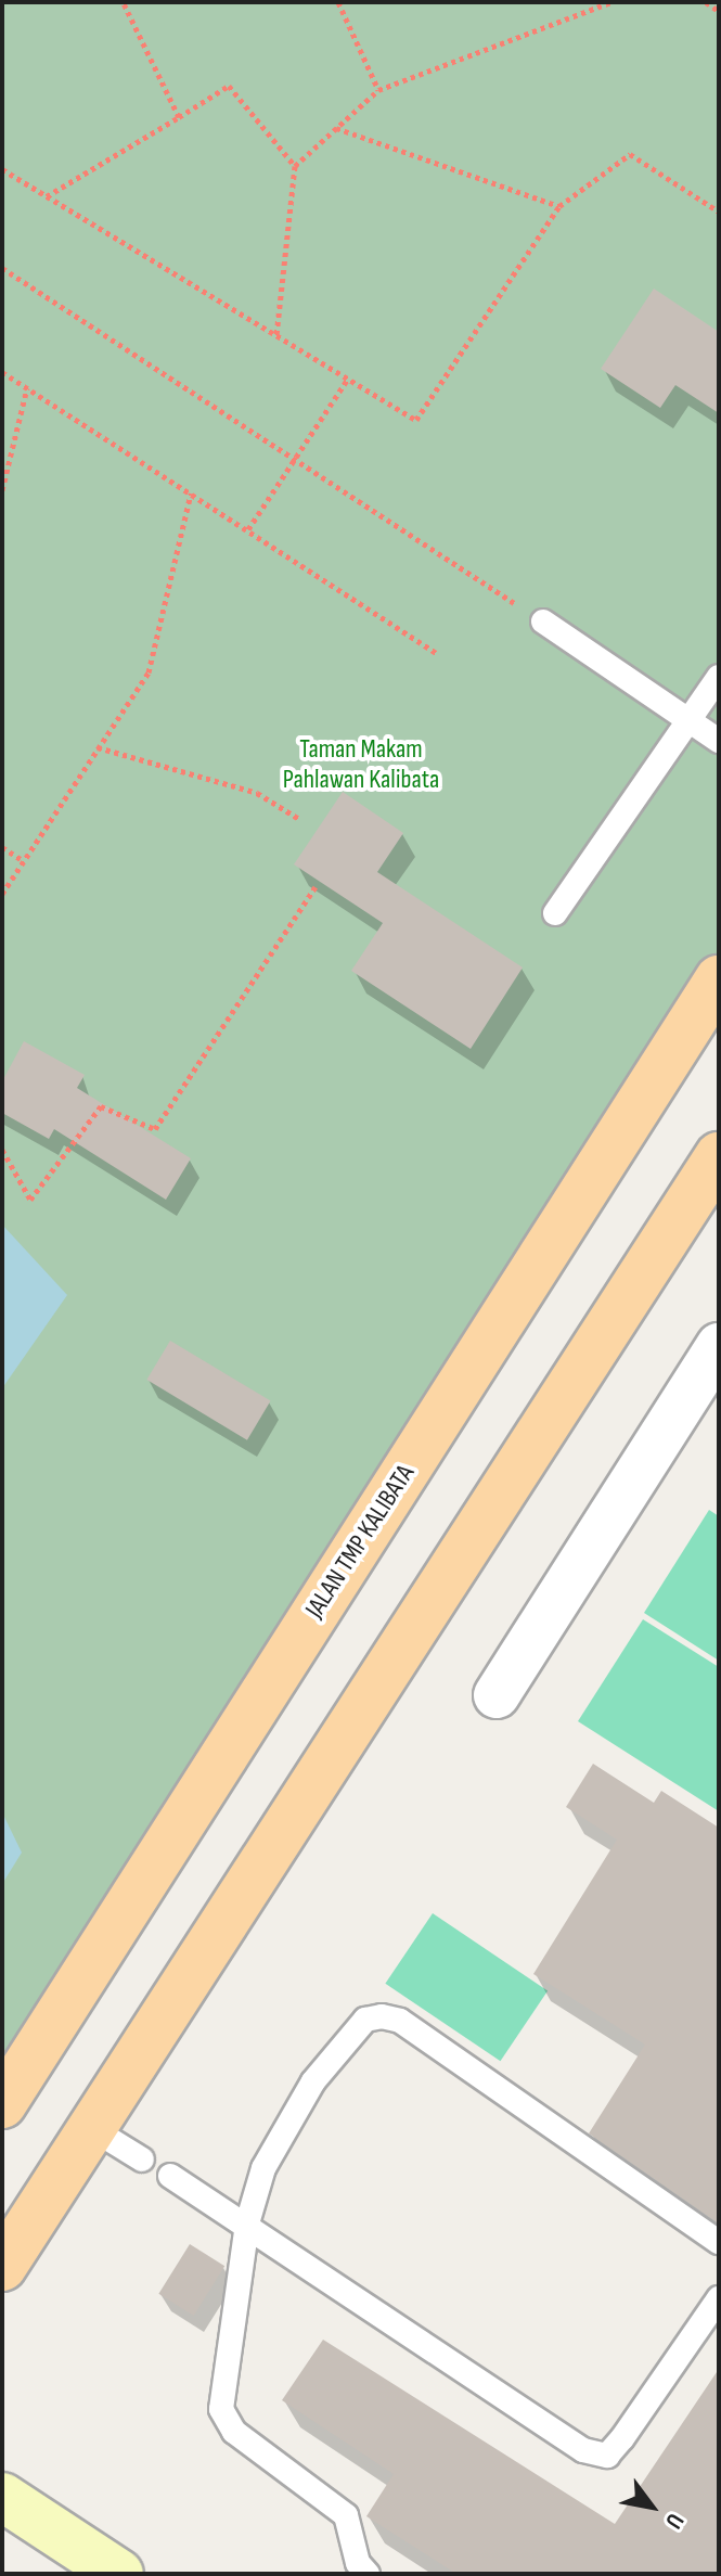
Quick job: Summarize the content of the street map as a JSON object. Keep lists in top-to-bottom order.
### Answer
{
  "streets": {
    "main road": ["JALAN TMP KALIBATA"]
  },
  "parks": ["Taman Makam Pahlawan Kalibata"],
  "north": "bottom right"
}
